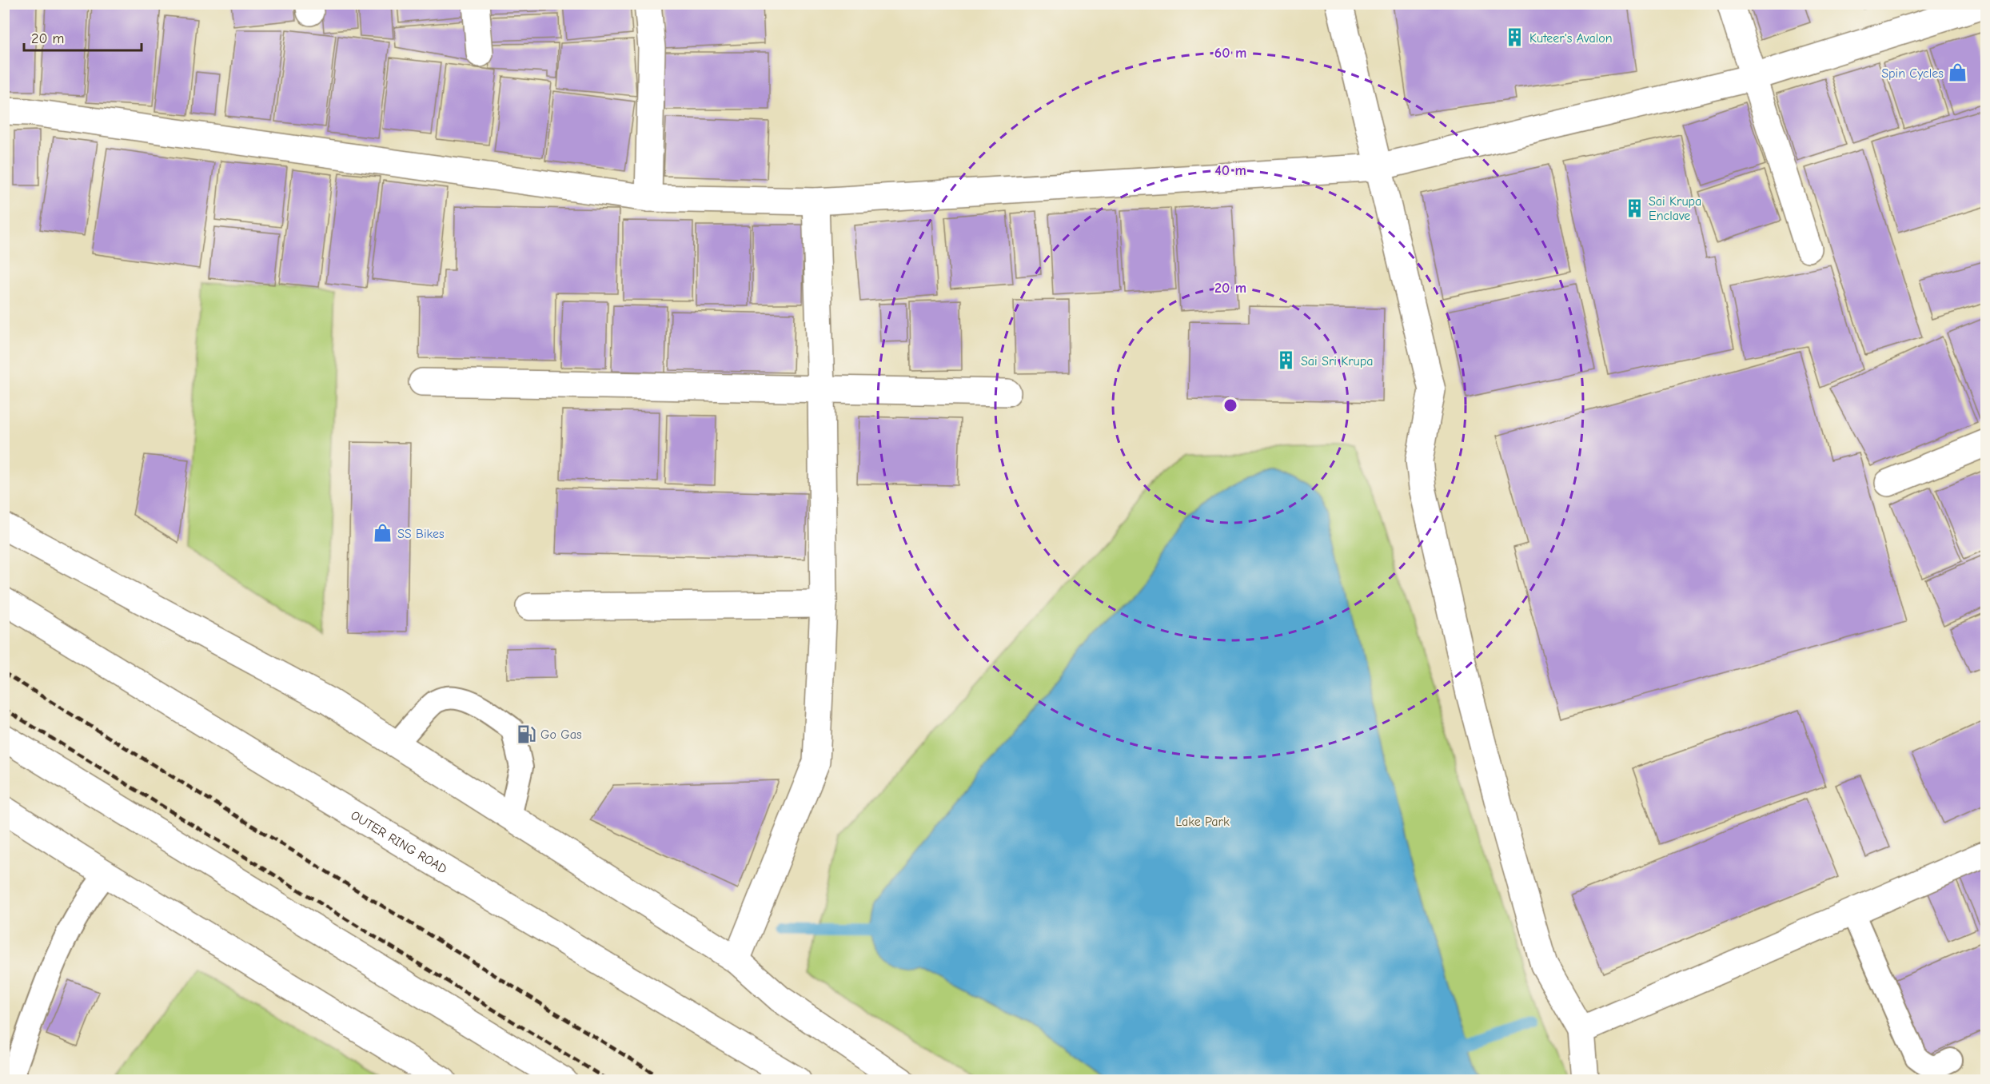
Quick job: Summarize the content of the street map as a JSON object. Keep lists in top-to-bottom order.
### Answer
{
  "streets": {
    "main road": ["OUTER RING ROAD"]
  },
  "parks": ["Lake Park"],
  "places": {
    "building": ["Kuteer's Avalon", "Sai Krupa Enclave", "Sai Sri Krupa"],
    "shop": ["Spin Cycles", "SS Bikes"],
    "fuel station": ["Go Gas"]
  },
  "scale_bar": "20 m",
  "rings": ["60 m", "40 m", "20 m"]
}
